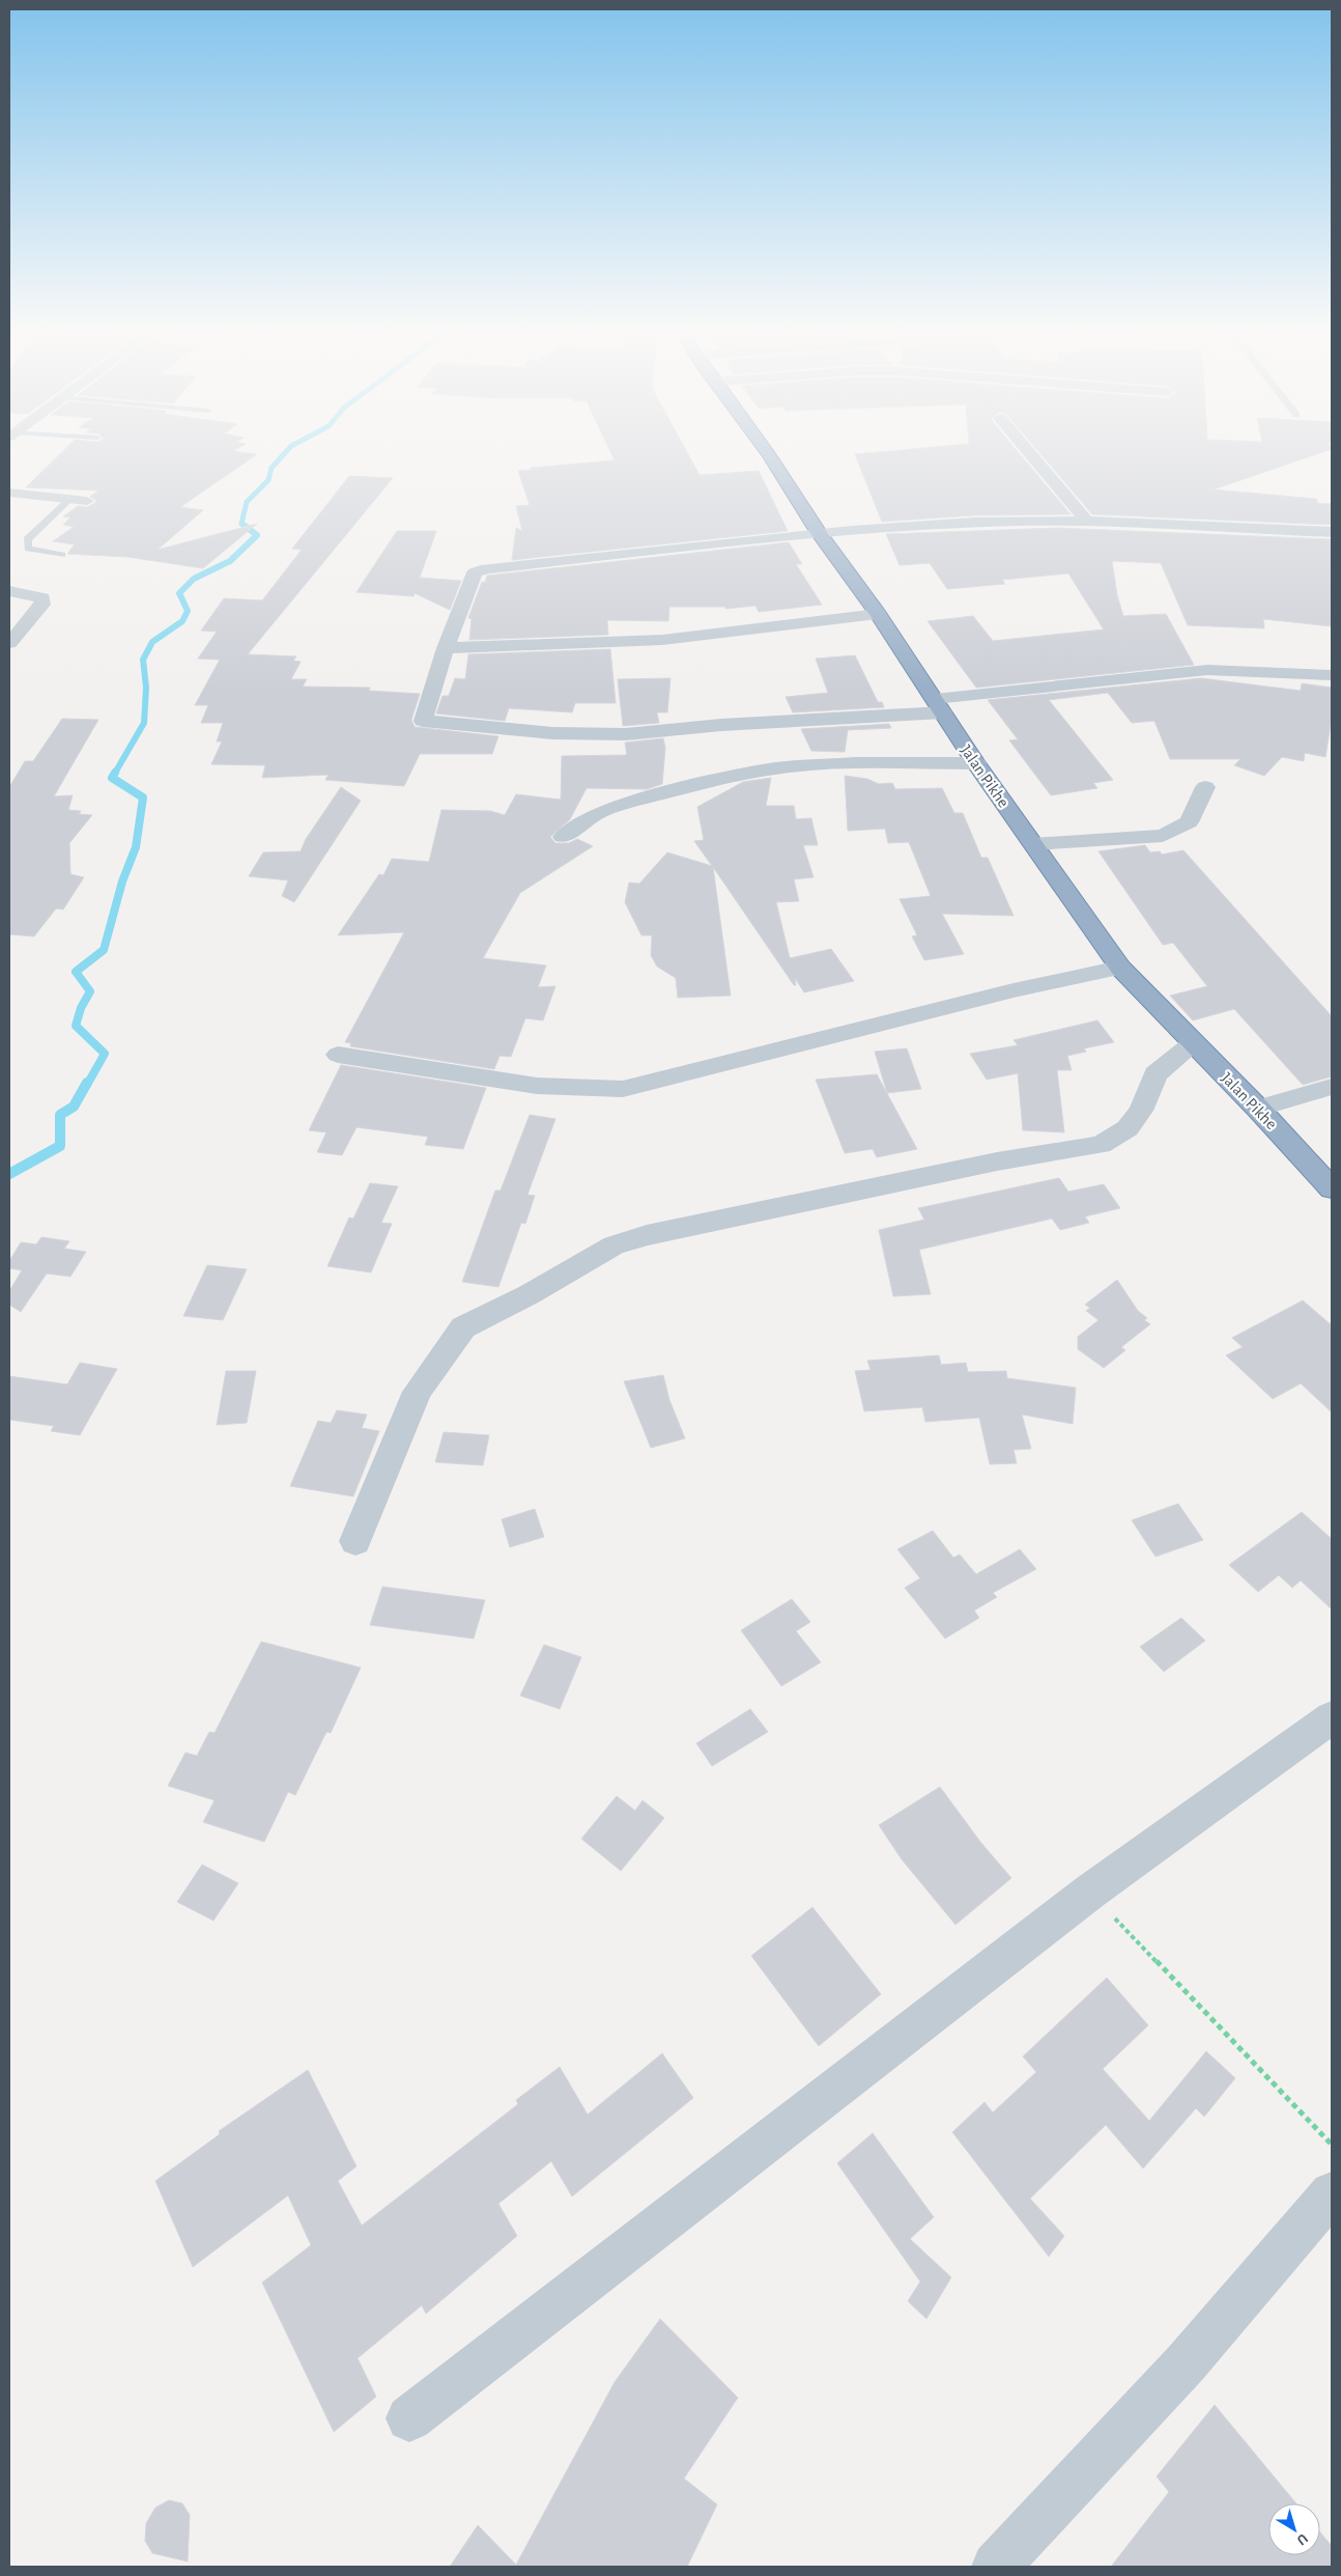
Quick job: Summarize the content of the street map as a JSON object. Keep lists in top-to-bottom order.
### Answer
{
  "streets": {
    "highway": ["Jalan Pikhe"]
  },
  "north": "bottom right"
}
